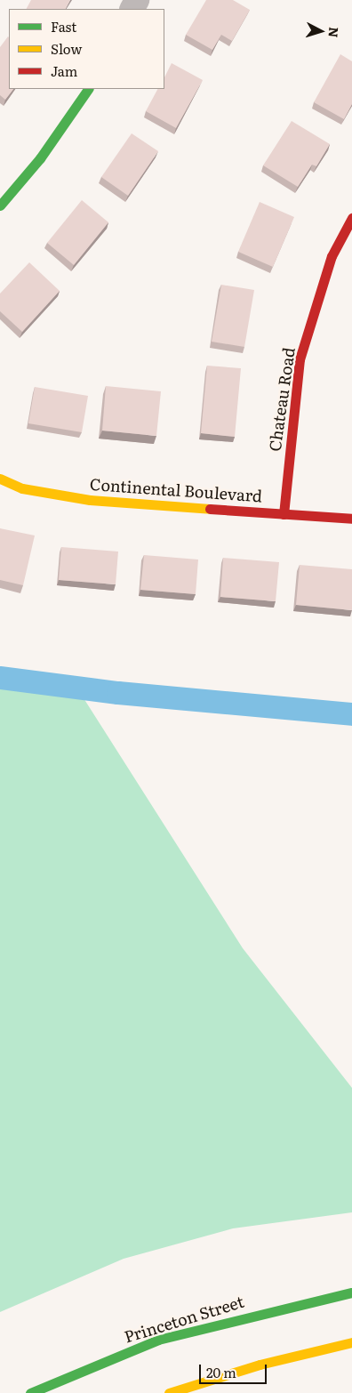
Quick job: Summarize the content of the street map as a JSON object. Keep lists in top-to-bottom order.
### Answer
{
  "streets": {
    "street": ["Chateau Road", "Continental Boulevard", "Princeton Street"]
  },
  "crossings": [
    ["Chateau Road", "Continental Boulevard"]
  ],
  "legend": ["Fast", "Slow", "Jam"],
  "scale_bar": "20 m",
  "north": "right"
}
